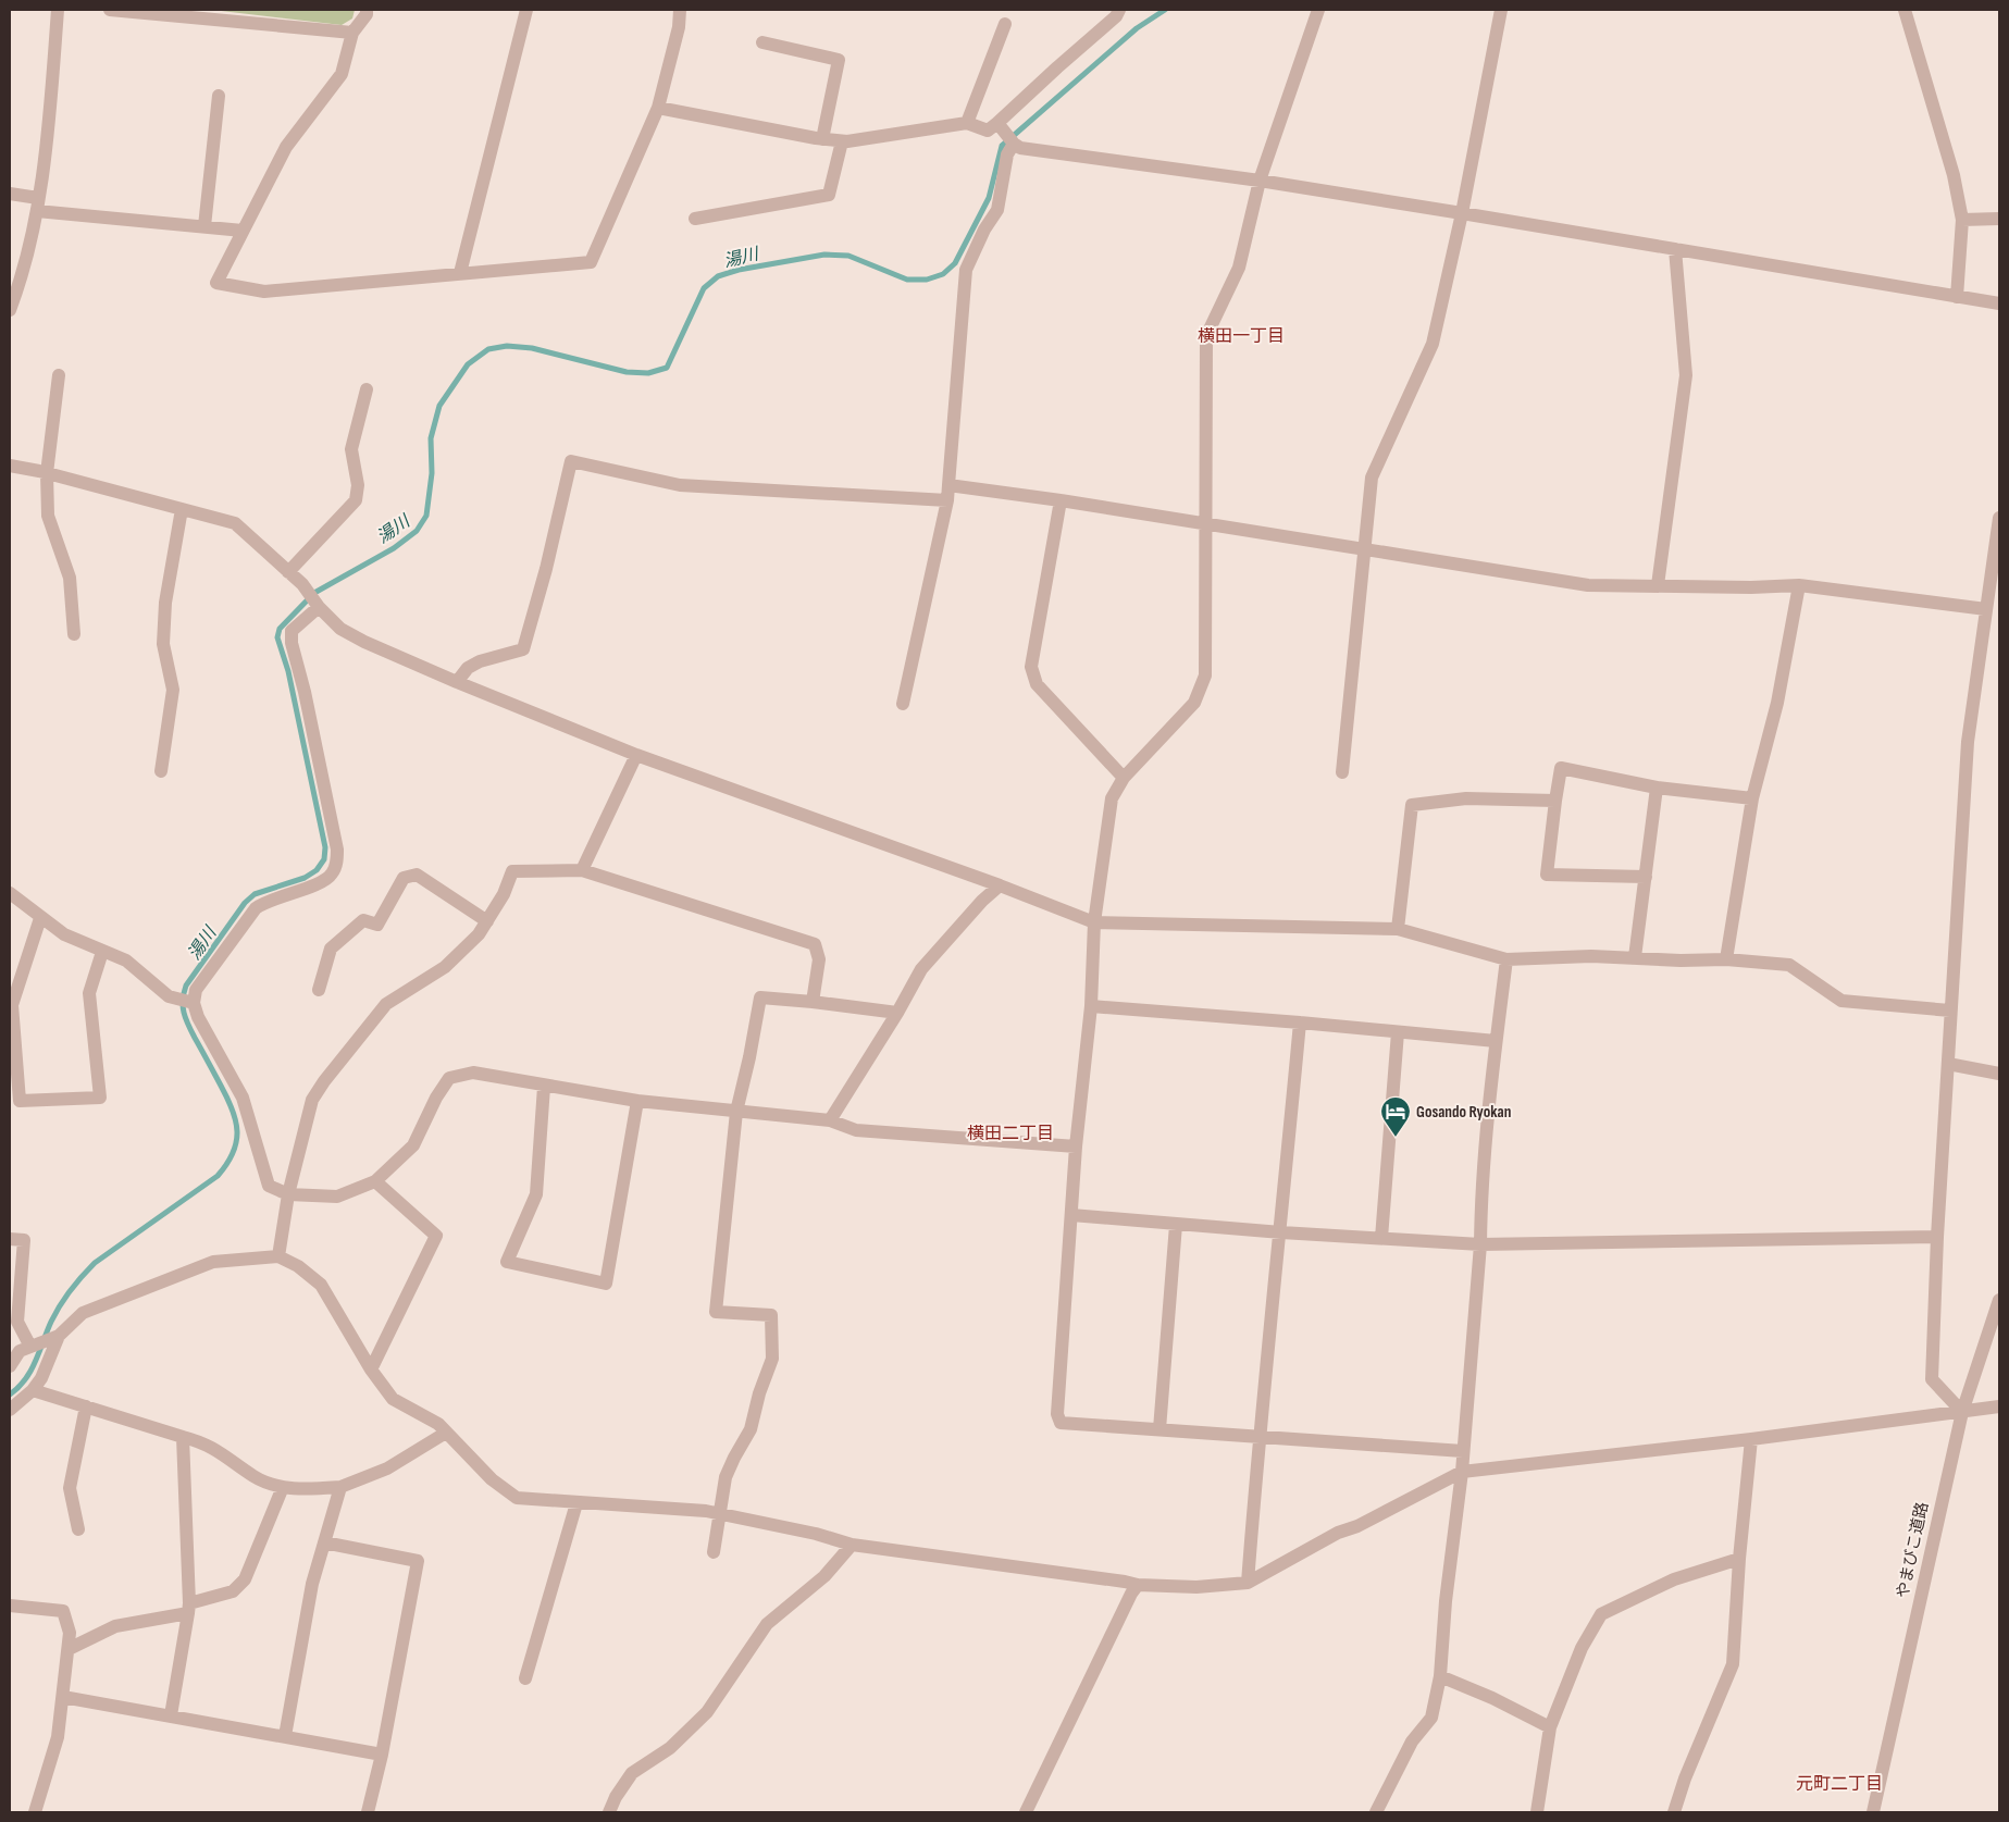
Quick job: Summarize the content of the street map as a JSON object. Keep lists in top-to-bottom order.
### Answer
{
  "streets": {
    "street": ["やまびこ道路"]
  },
  "districts": ["横田一丁目", "横田二丁目", "元町二丁目"],
  "water": ["湯川"],
  "places": {
    "hotel": ["Gosando Ryokan"]
  }
}
